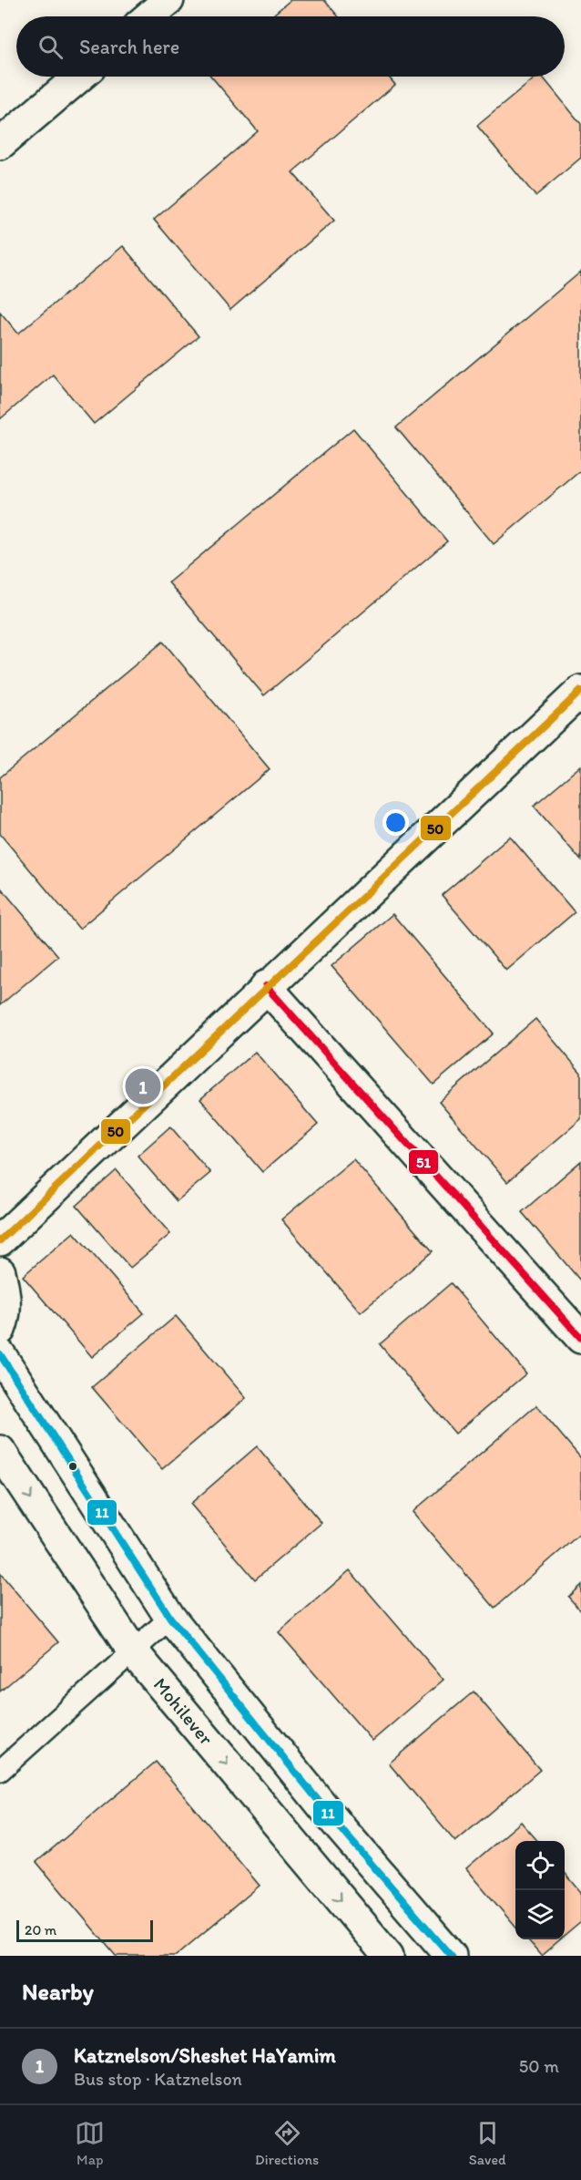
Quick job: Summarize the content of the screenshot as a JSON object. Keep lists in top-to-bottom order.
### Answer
{
  "streets": {
    "street": ["Mohilever"]
  },
  "lines": ["transit line 50", "transit line 51", "transit line 11"],
  "scale_bar": "20 m",
  "page": {
    "search": "Search here",
    "pins": "1",
    "scale": "20 m",
    "heading": "Nearby",
    "list": [
      {
        "mark": "1",
        "name": "Katznelson/Sheshet HaYamim",
        "note": "Bus stop · Katznelson",
        "value": "50 m"
      }
    ],
    "nav": ["Map", "Directions", "Saved"]
  }
}
